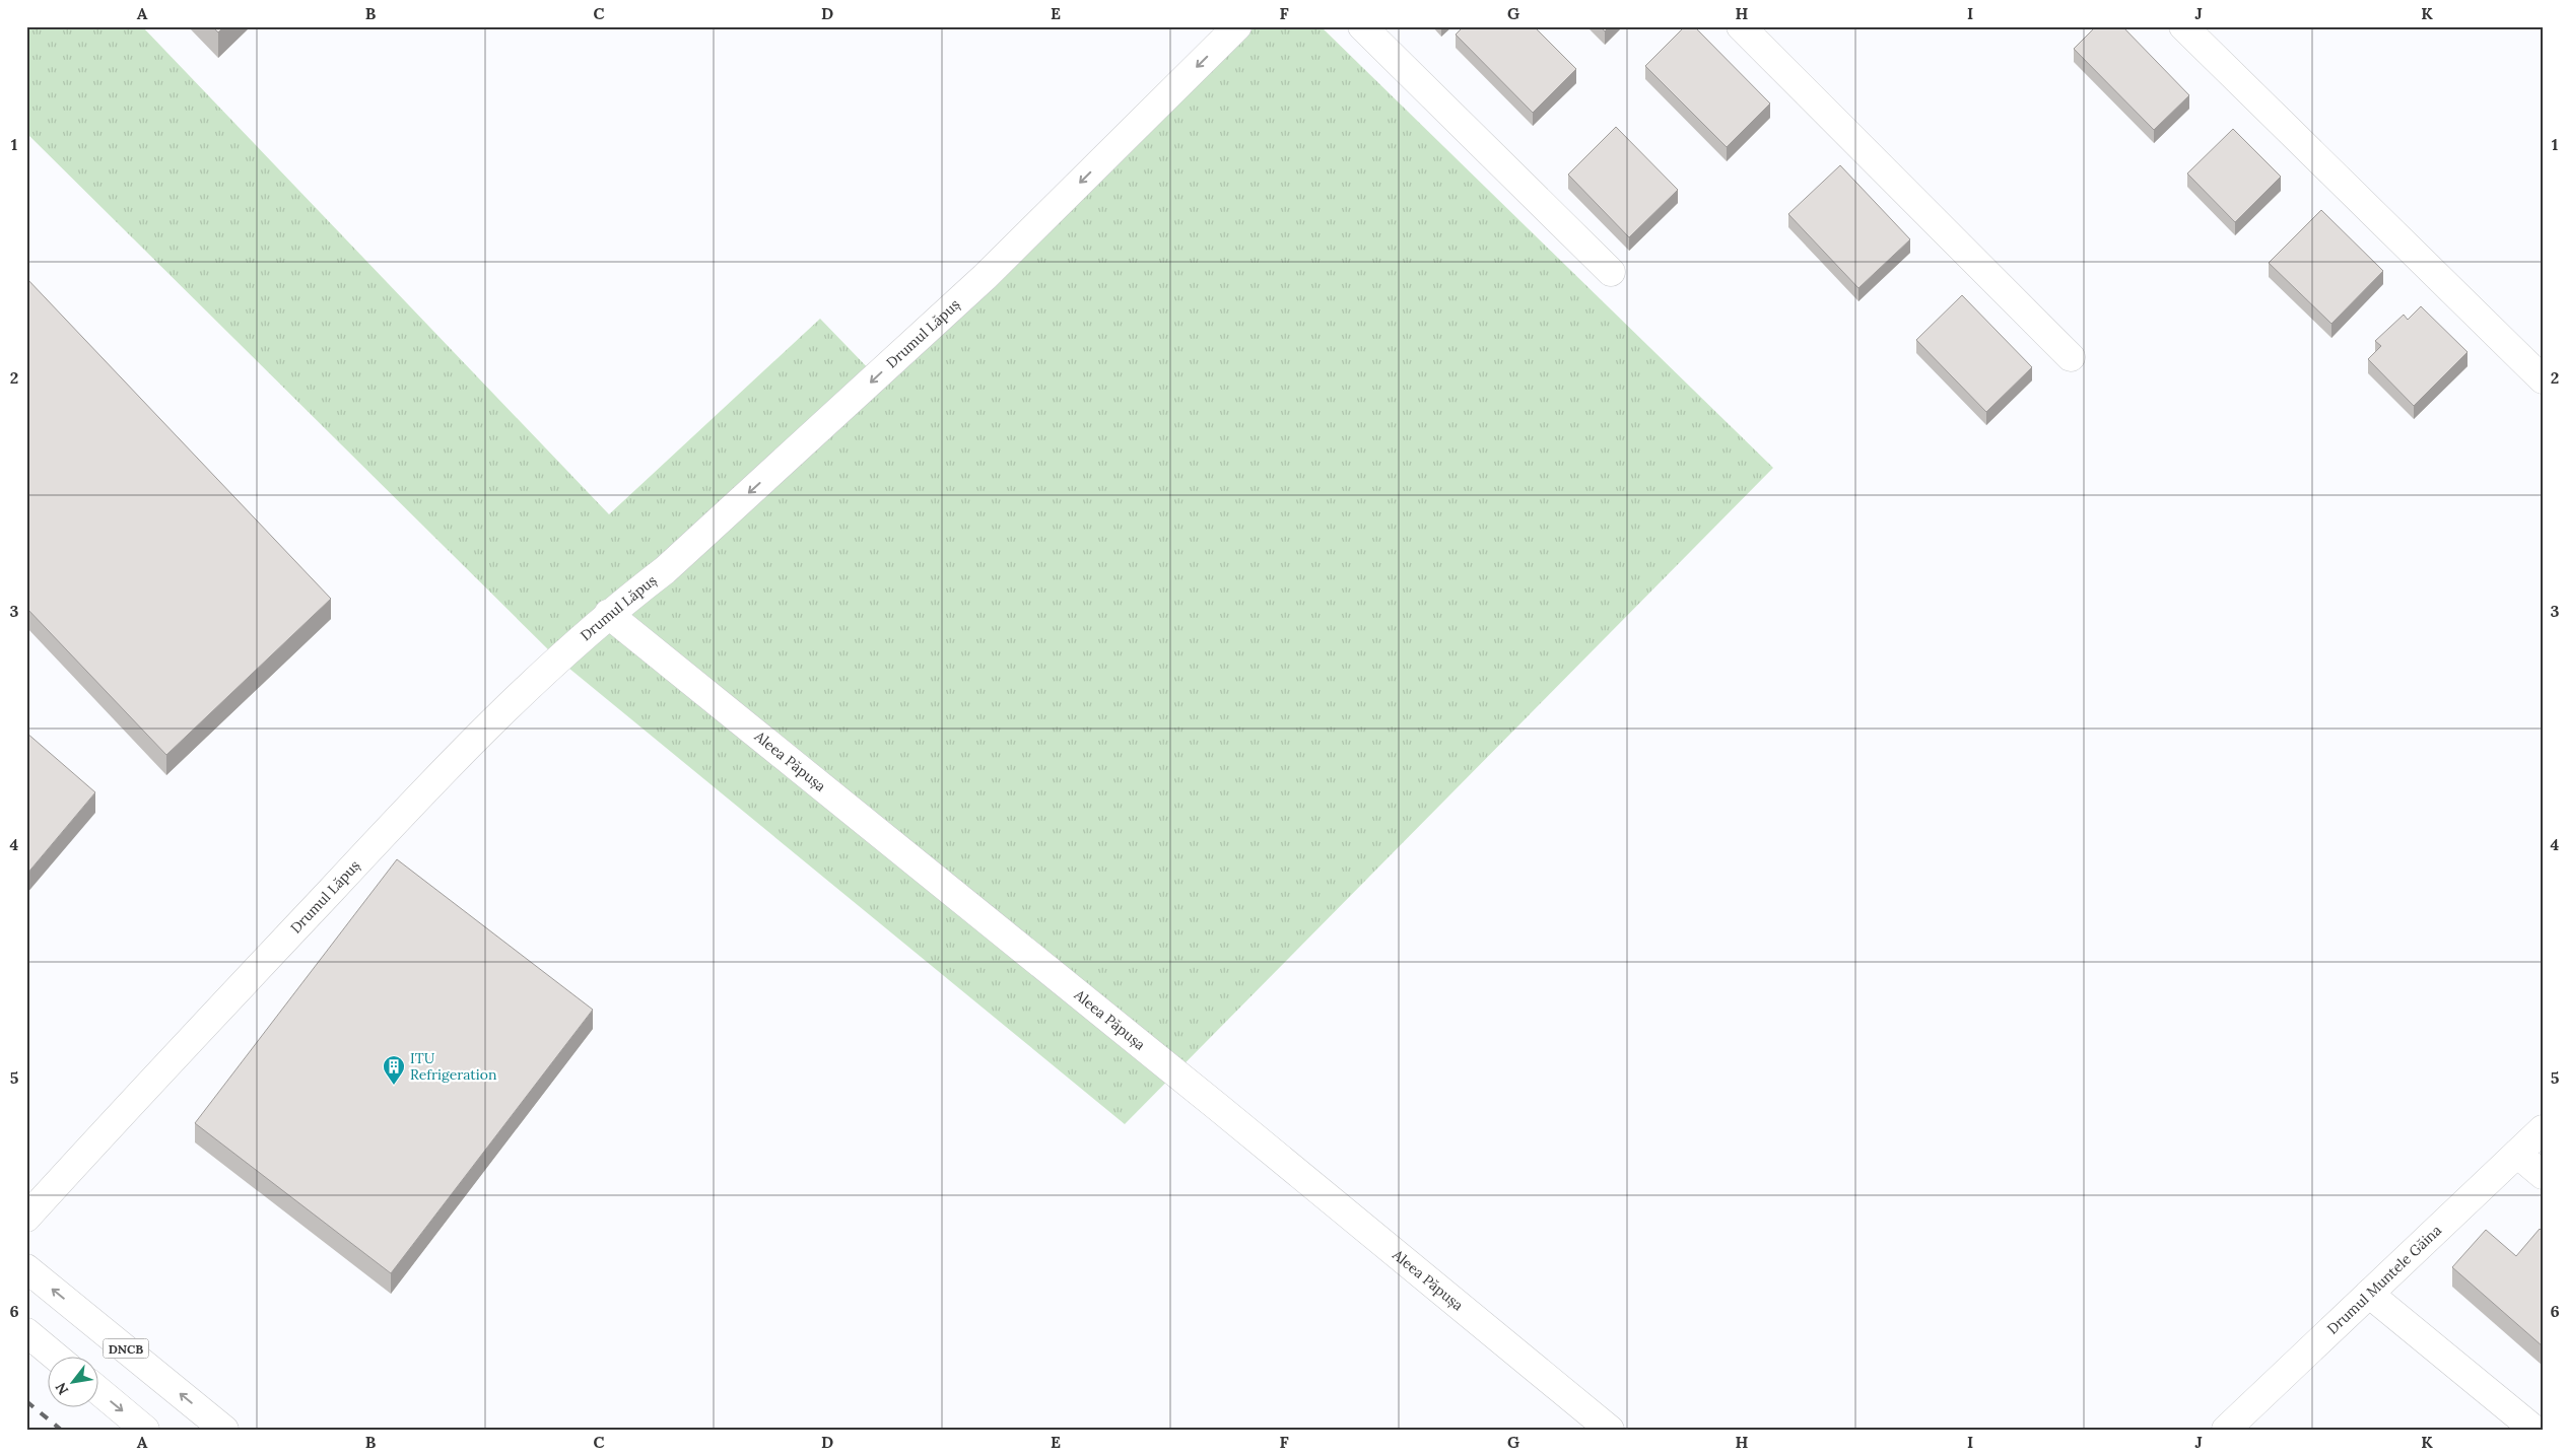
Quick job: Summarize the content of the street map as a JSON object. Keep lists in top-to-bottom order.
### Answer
{
  "streets": {
    "street": [
      "Drumul Lăpuș",
      "Aleea Păpușa",
      "Drumul Muntele Găina",
      "DNCB"
    ]
  },
  "crossings": [
    ["Drumul Lăpuș", "Aleea Păpușa"]
  ],
  "one_way": ["Drumul Lăpuș"],
  "places": {
    "building": ["ITU Refrigeration"]
  },
  "north": "bottom left",
  "grid": {
    "columns": [
      "A",
      "B",
      "C",
      "D",
      "E",
      "F",
      "G",
      "H",
      "I",
      "J",
      "K"
    ],
    "rows": [
      "1",
      "2",
      "3",
      "4",
      "5",
      "6"
    ]
  }
}
